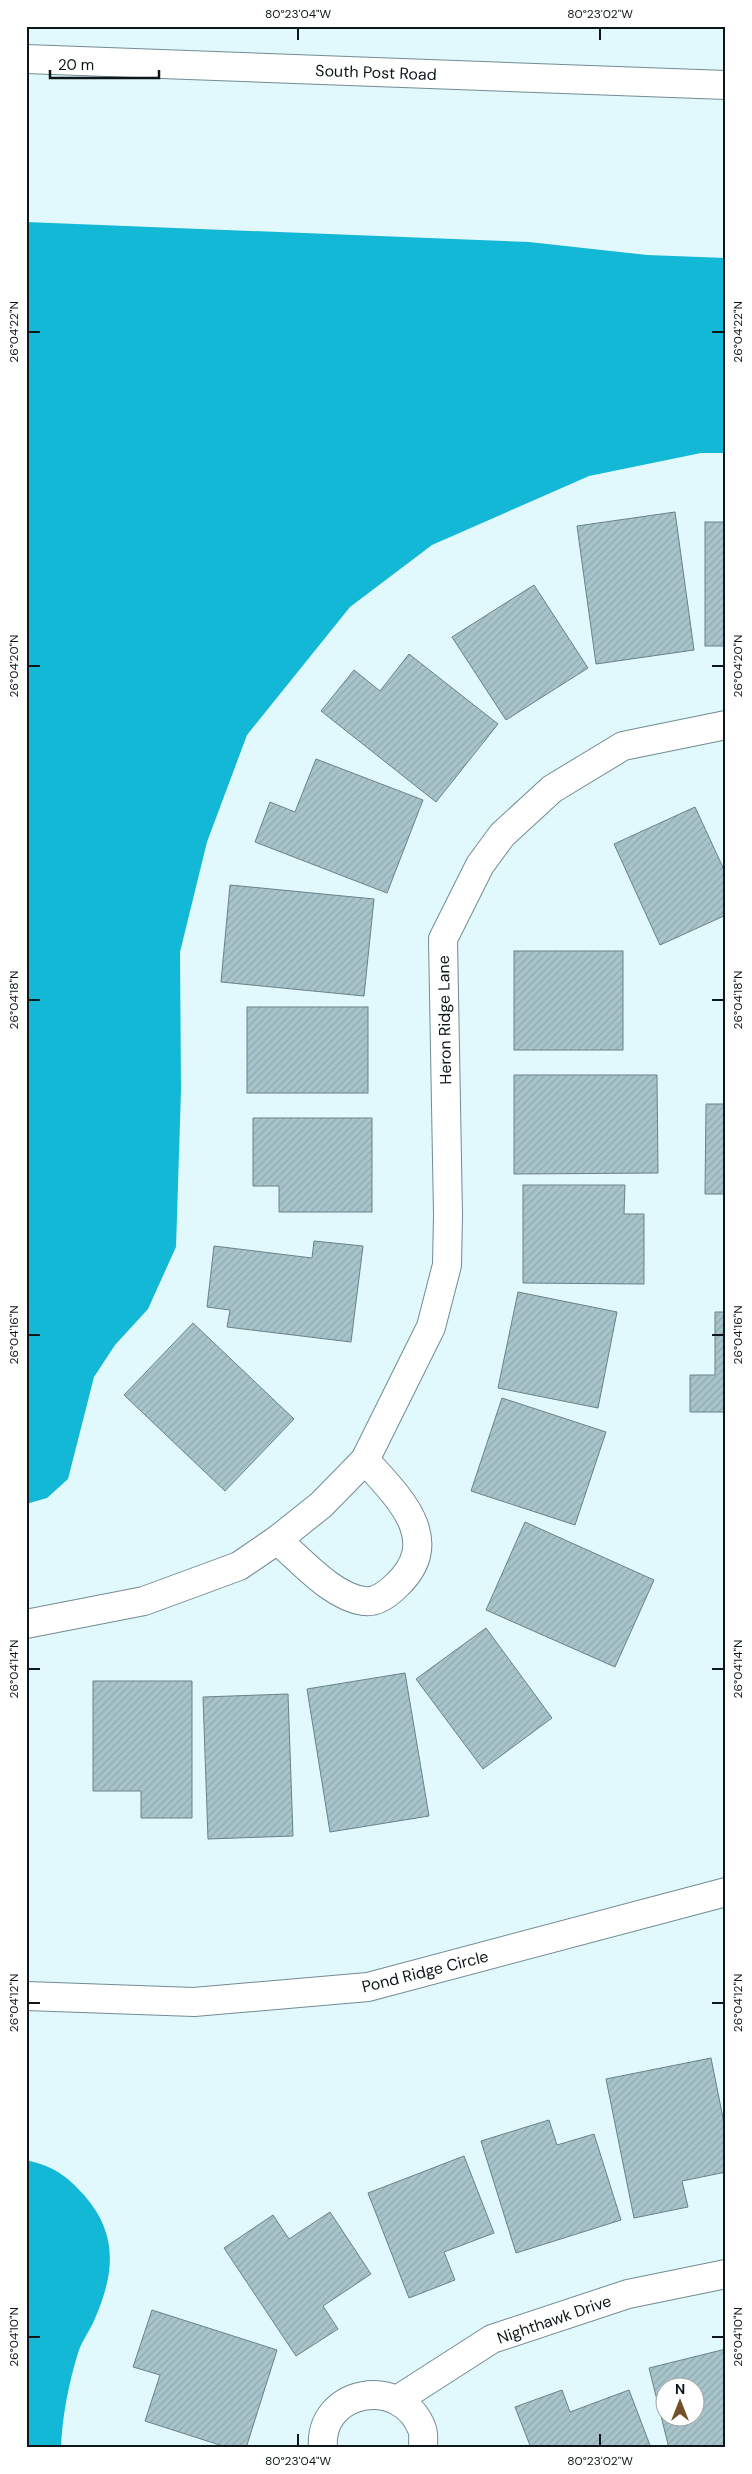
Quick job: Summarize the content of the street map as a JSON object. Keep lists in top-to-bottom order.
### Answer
{
  "streets": {
    "street": [
      "South Post Road",
      "Heron Ridge Lane",
      "Pond Ridge Circle",
      "Nighthawk Drive"
    ]
  },
  "scale_bar": "20 m",
  "north": "top",
  "coordinates": [
    "80°23'04\"W",
    "80°23'02\"W",
    "26°04'22\"N",
    "26°04'20\"N",
    "26°04'18\"N",
    "26°04'16\"N",
    "26°04'14\"N",
    "26°04'12\"N",
    "26°04'10\"N"
  ]
}
